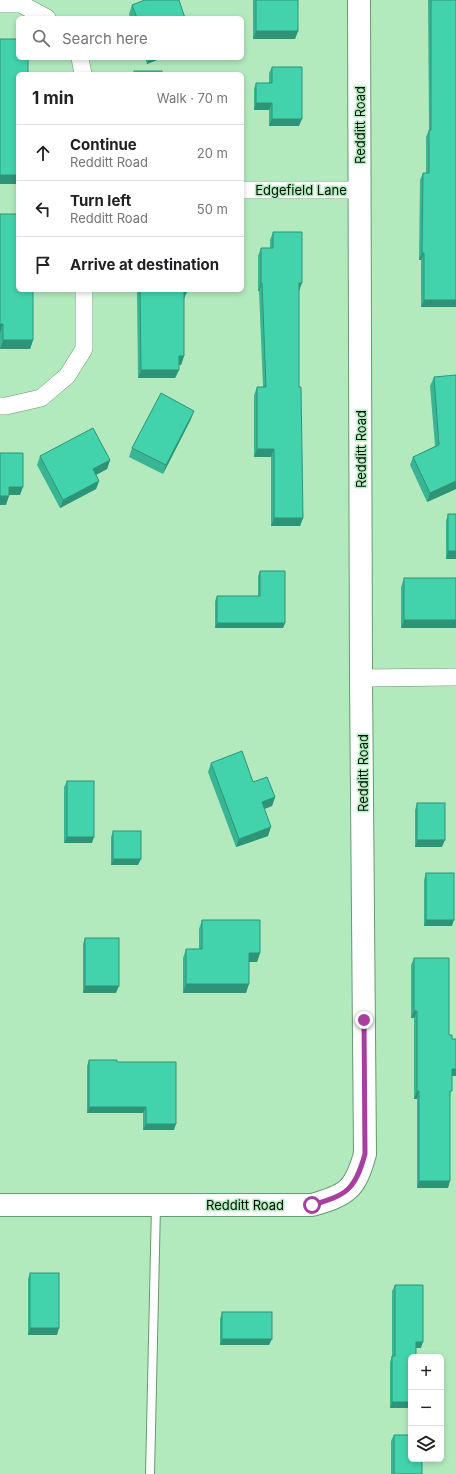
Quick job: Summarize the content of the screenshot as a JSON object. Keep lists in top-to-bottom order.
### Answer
{
  "streets": {
    "street": ["Redditt Road", "Edgefield Lane"]
  },
  "crossings": [
    ["Redditt Road", "Edgefield Lane"]
  ],
  "page": {
    "search": "Search here",
    "heading": ["1 min", "Walk · 70 m"],
    "list": [
      ["Continue", "Redditt Road", "20 m"],
      ["Turn left", "Redditt Road", "50 m"],
      "Arrive at destination"
    ],
    "map_buttons": ["+", "−"]
  }
}
